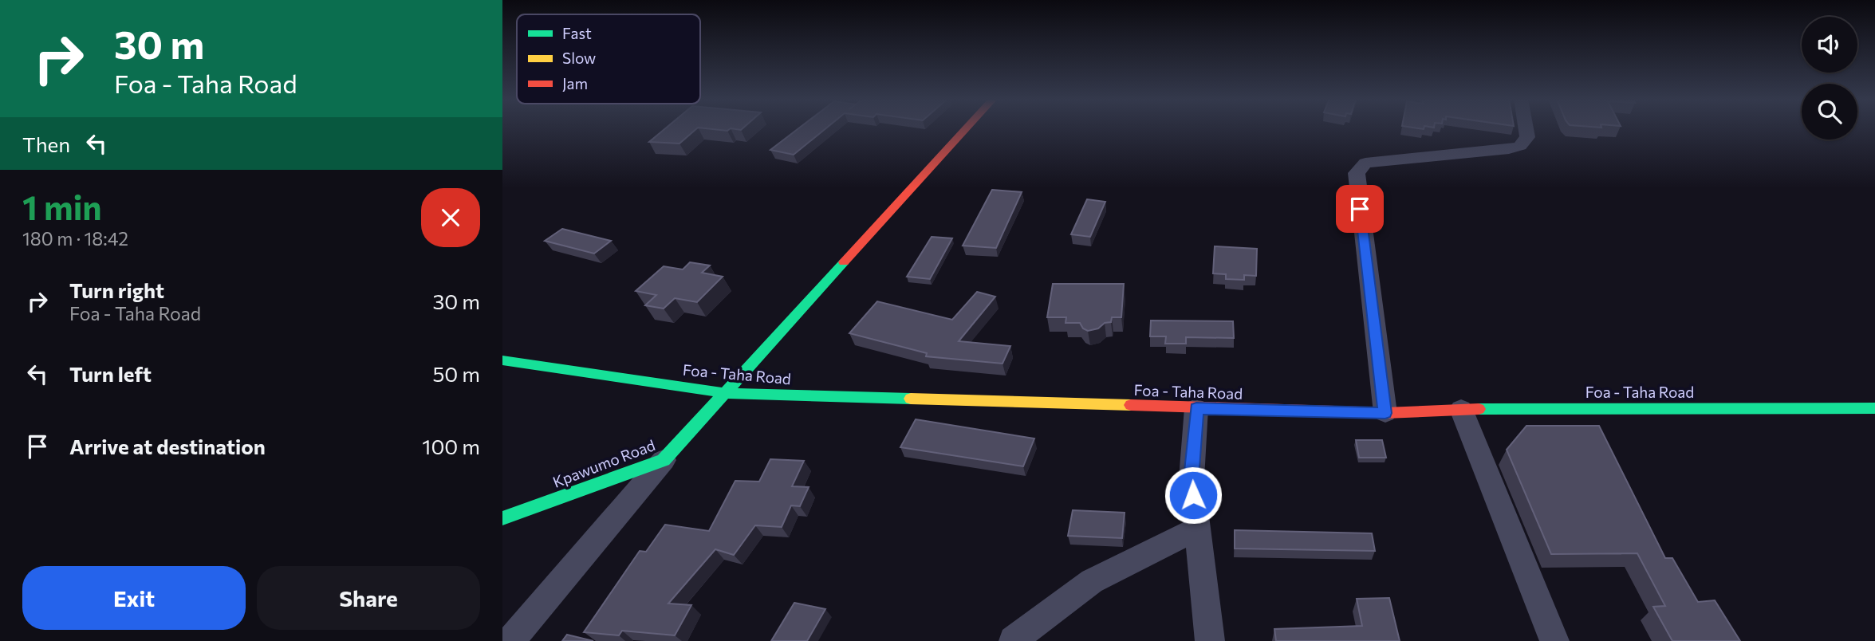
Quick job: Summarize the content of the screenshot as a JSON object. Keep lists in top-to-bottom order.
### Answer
{
  "streets": {
    "street": ["Foa - Taha Road", "Kpawumo Road"]
  },
  "crossings": [
    ["Foa - Taha Road", "Kpawumo Road"]
  ],
  "legend": ["Fast", "Slow", "Jam"],
  "page": {
    "turn": ["30 m", "Foa - Taha Road"],
    "then": "Then",
    "heading": ["1 min", "180 m · 18:42"],
    "list": [
      {
        "name": "Turn right",
        "note": "Foa - Taha Road",
        "value": "30 m"
      },
      {
        "name": "Turn left",
        "value": "50 m"
      },
      {
        "name": "Arrive at destination",
        "value": "100 m"
      }
    ],
    "buttons": ["Exit", "Share"]
  }
}
